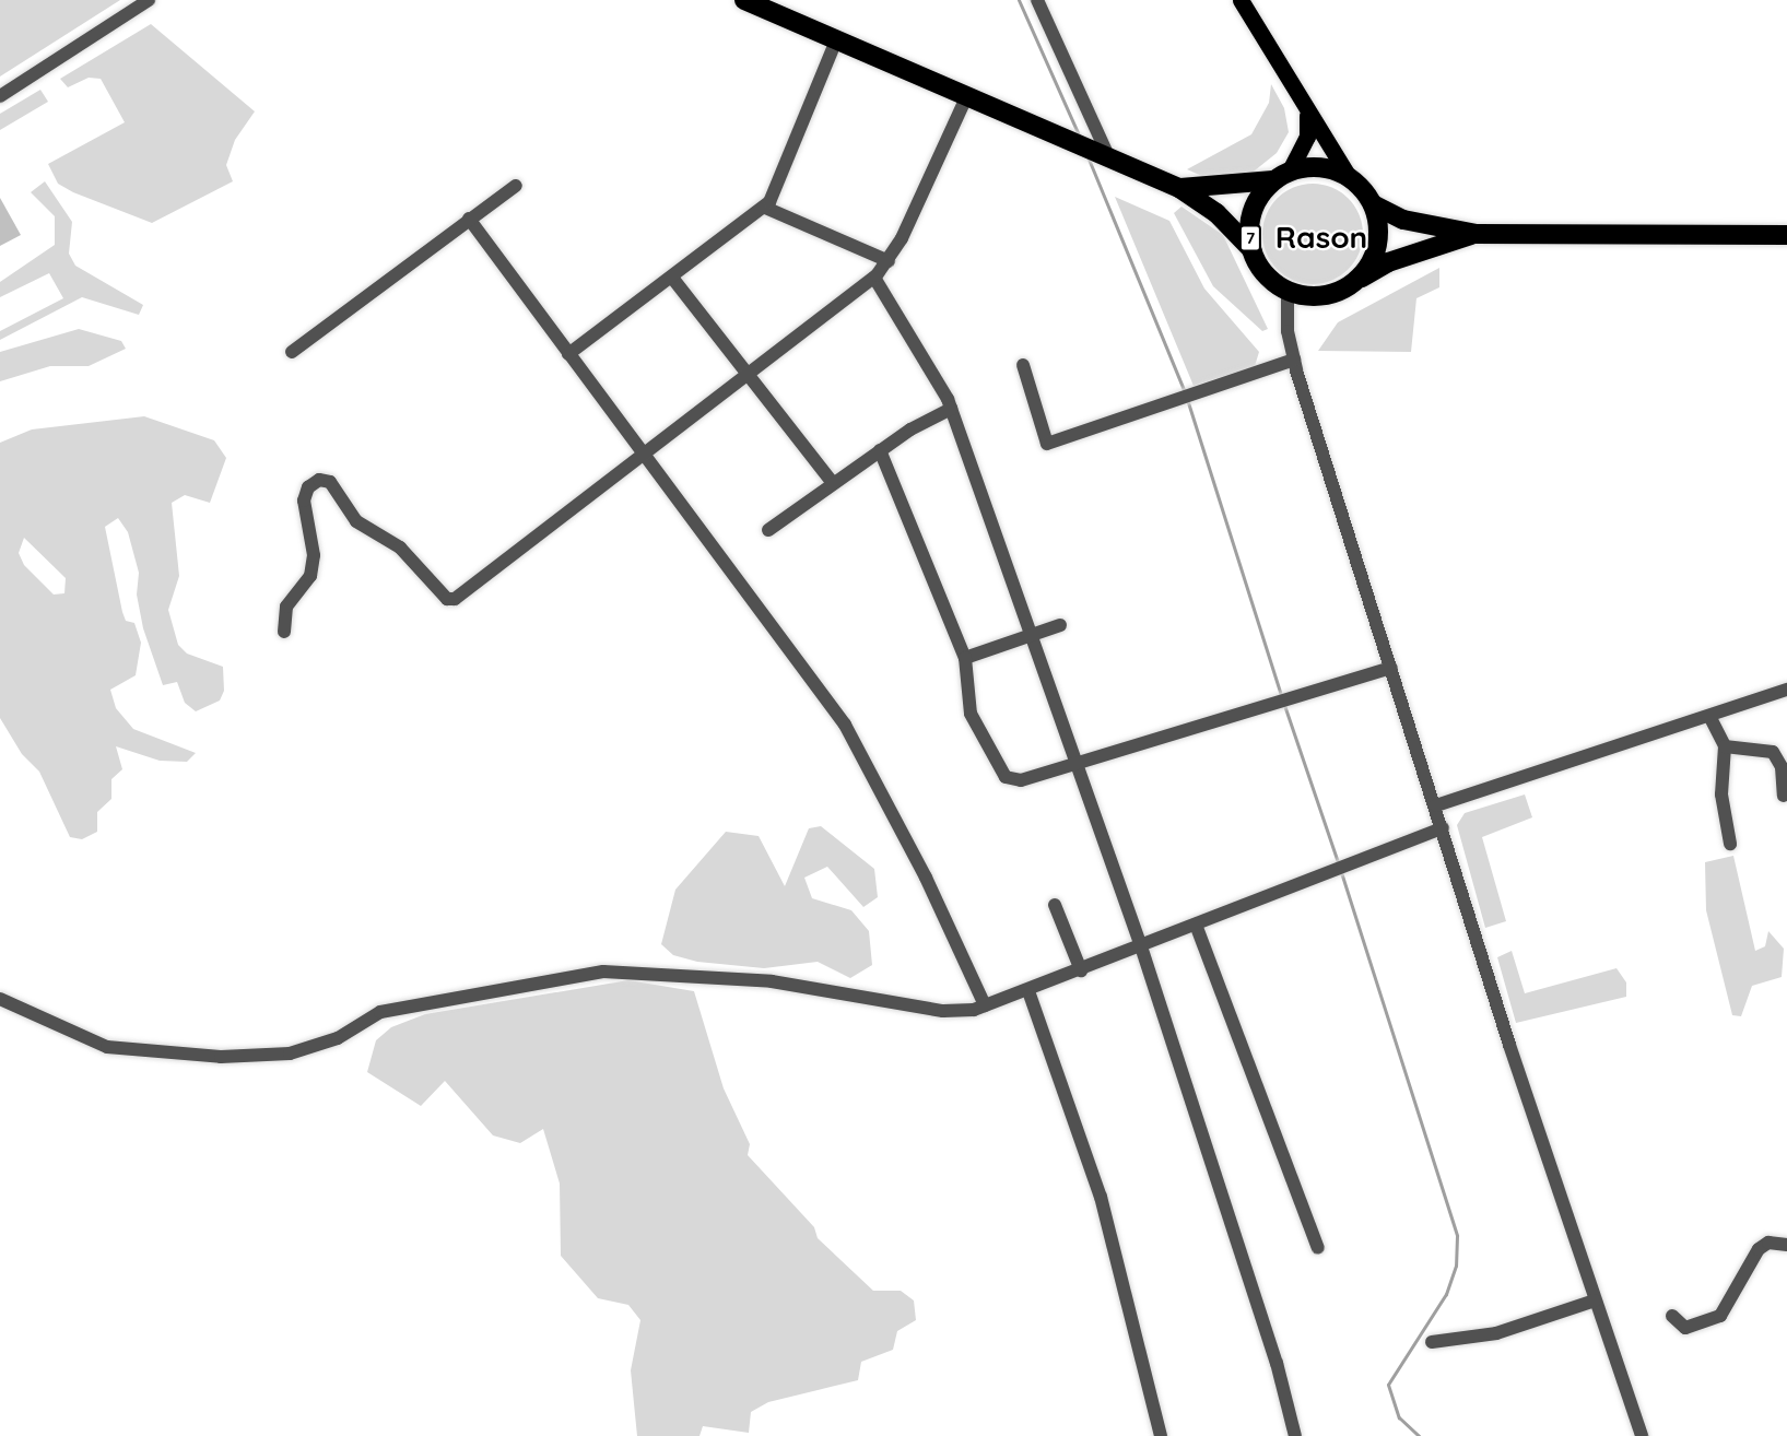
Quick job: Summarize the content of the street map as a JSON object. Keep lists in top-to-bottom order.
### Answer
{
  "streets": {
    "highway": ["7"]
  },
  "districts": ["Rason"]
}
